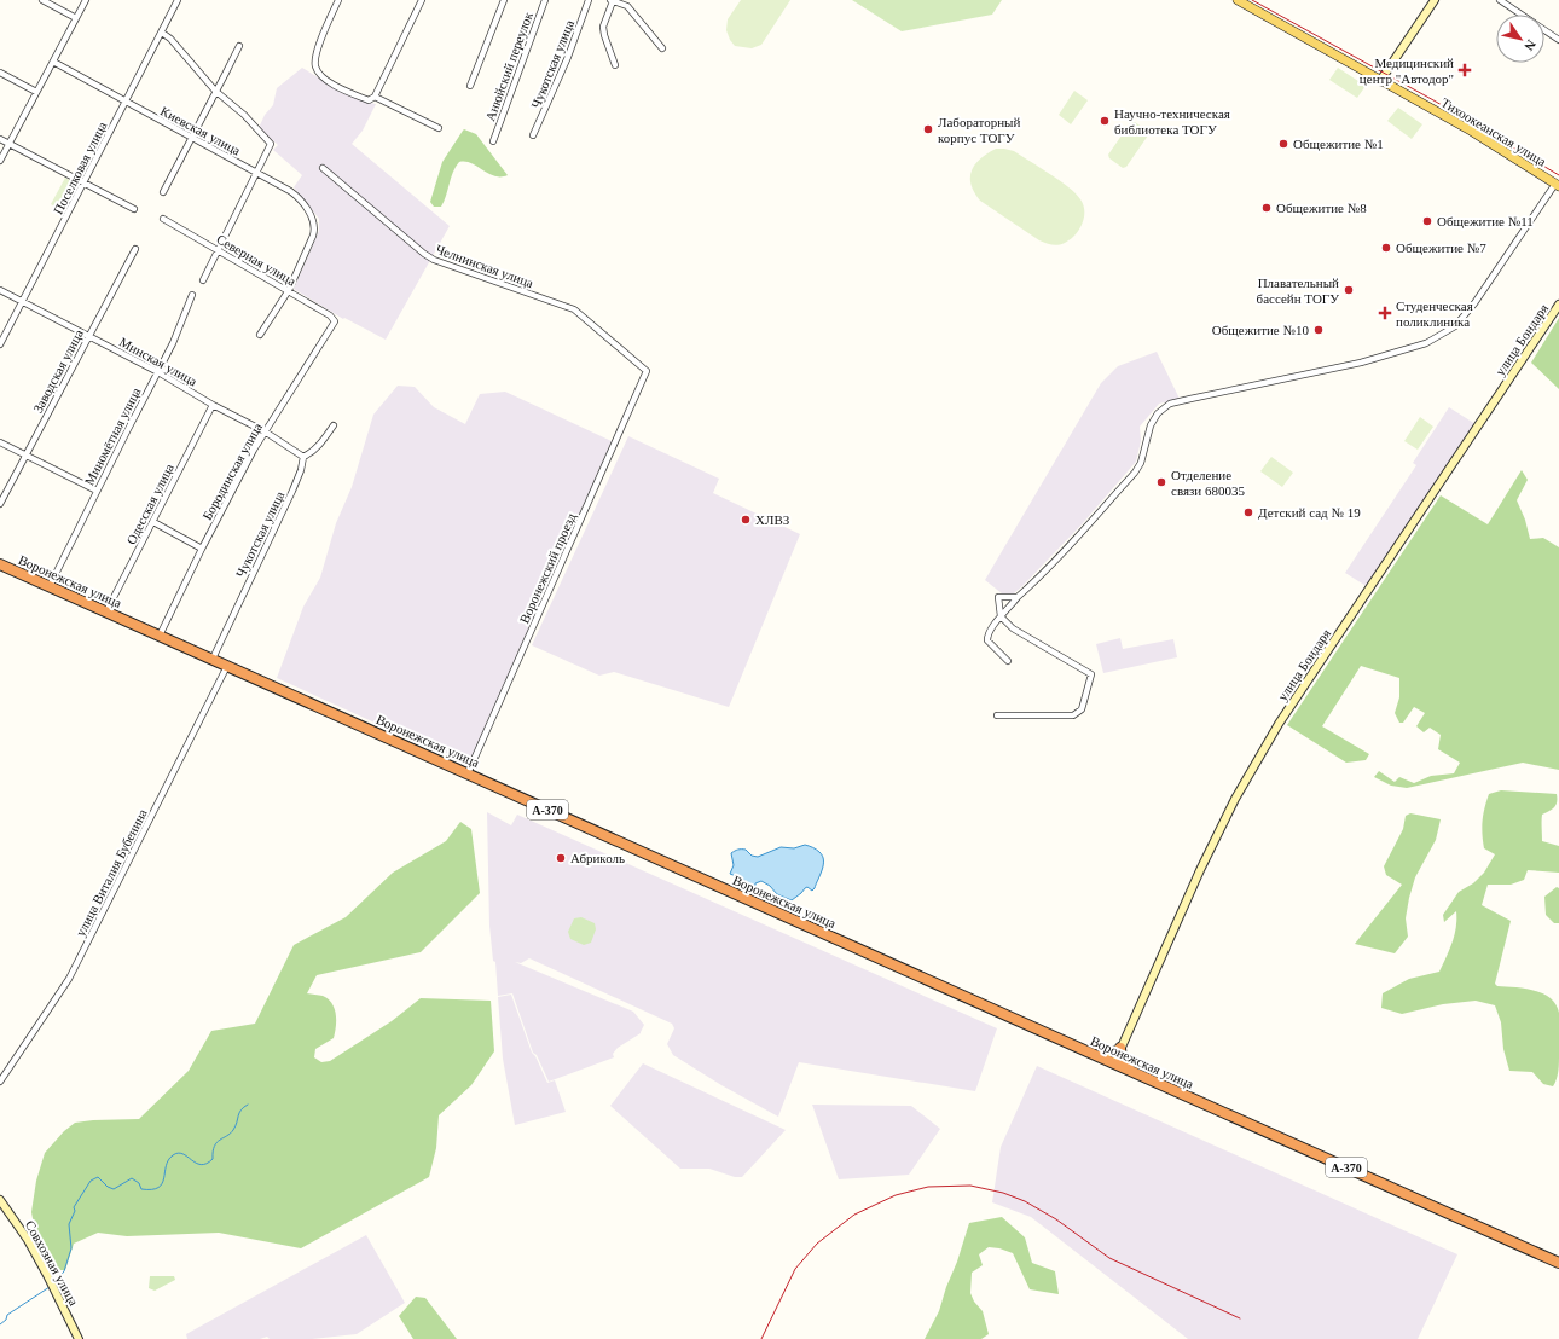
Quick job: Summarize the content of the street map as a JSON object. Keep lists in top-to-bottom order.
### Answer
{
  "streets": {
    "highway": ["Воронежская улица", "А-370"],
    "main road": ["Тихоокеанская улица", "улица Бондаря", "Совхозная улица"],
    "street": [
      "Чукотская улица",
      "Анюйский переулок",
      "Киевская улица",
      "Поселковая улица",
      "Северная улица",
      "Челнинская улица",
      "Минская улица",
      "Заводская улица",
      "Миномётная улица",
      "Бородинская улица",
      "Одесская улица",
      "Воронежский проезд",
      "улица Виталия Бубенина"
    ]
  },
  "crossings": [
    ["Чукотская улица", "Минская улица"],
    ["Чукотская улица", "Воронежская улица"],
    ["Киевская улица", "Поселковая улица"],
    ["Киевская улица", "Северная улица"],
    ["Поселковая улица", "Минская улица"],
    ["Северная улица", "Бородинская улица"],
    ["Челнинская улица", "Воронежский проезд"],
    ["улица Бондаря", "Воронежская улица"],
    ["Минская улица", "Заводская улица"],
    ["Минская улица", "Миномётная улица"],
    ["Минская улица", "Бородинская улица"],
    ["Минская улица", "Одесская улица"],
    ["Миномётная улица", "Воронежская улица"],
    ["Бородинская улица", "Воронежская улица"],
    ["Одесская улица", "Воронежская улица"],
    ["Воронежский проезд", "Воронежская улица"],
    ["Воронежская улица", "улица Виталия Бубенина"]
  ],
  "places": {
    "health": ["Медицинский центр \"Автодор\"", "Студенческая поликлиника"],
    "other": [
      "Научно-техническая библиотека ТОГУ",
      "Лабораторный корпус ТОГУ",
      "Общежитие №1",
      "Общежитие №8",
      "Общежитие №11",
      "Общежитие №7",
      "Плавательный бассейн ТОГУ",
      "Общежитие №10",
      "Отделение связи 680035",
      "Детский сад № 19",
      "ХЛВЗ",
      "Абриколь"
    ]
  },
  "north": "bottom right"
}
